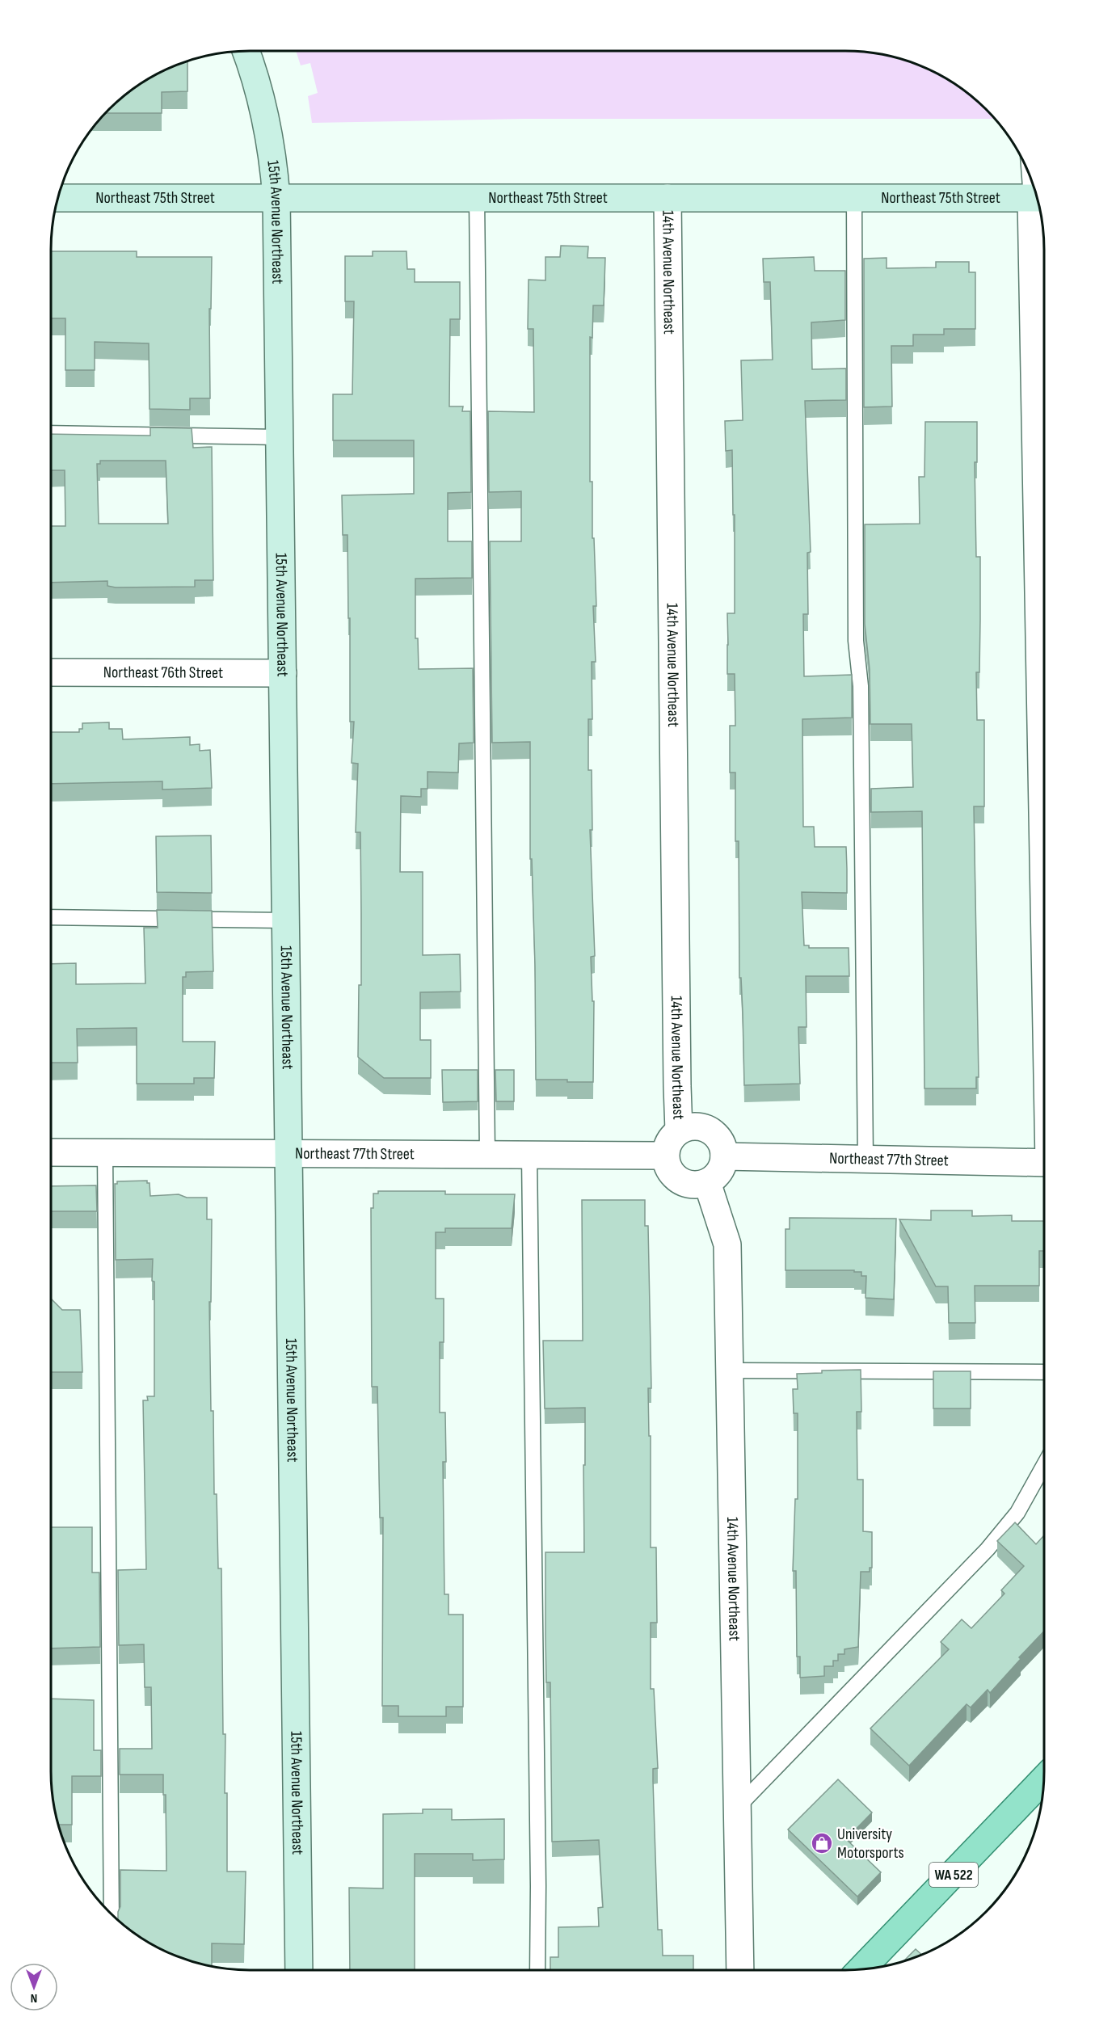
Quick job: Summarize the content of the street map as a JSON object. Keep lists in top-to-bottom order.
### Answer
{
  "streets": {
    "main road": ["Northeast 75th Street", "15th Avenue Northeast", "WA 522"],
    "street": ["14th Avenue Northeast", "Northeast 76th Street", "Northeast 77th Street"]
  },
  "crossings": [
    ["Northeast 75th Street", "15th Avenue Northeast"],
    ["Northeast 75th Street", "14th Avenue Northeast"],
    ["15th Avenue Northeast", "Northeast 76th Street"],
    ["15th Avenue Northeast", "Northeast 77th Street"],
    ["14th Avenue Northeast", "Northeast 77th Street"]
  ],
  "places": {
    "shop": ["University Motorsports"]
  },
  "north": "bottom"
}
